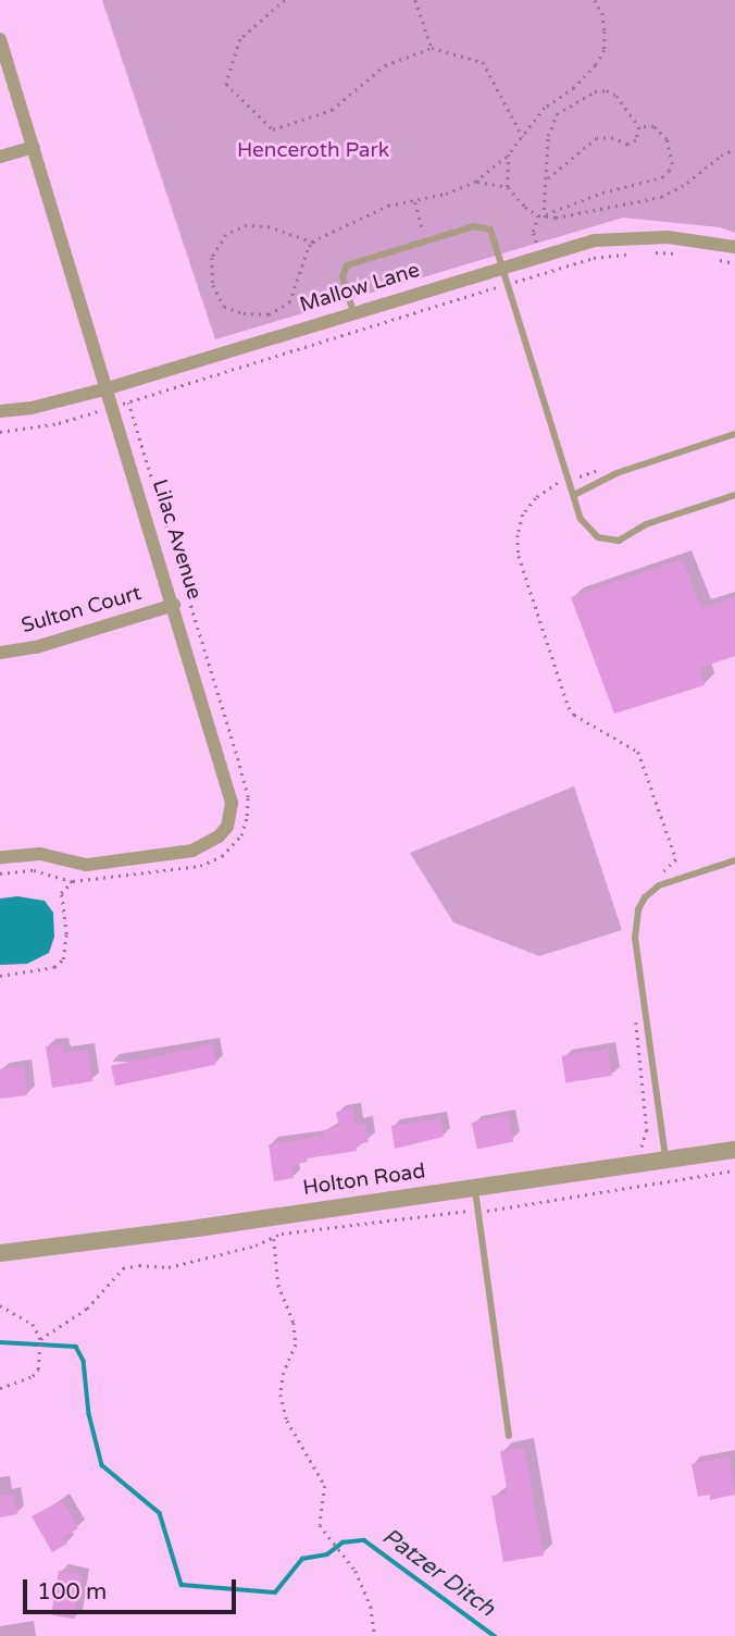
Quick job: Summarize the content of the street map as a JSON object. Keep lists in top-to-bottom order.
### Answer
{
  "streets": {
    "street": [
      "Mallow Lane",
      "Lilac Avenue",
      "Sulton Court",
      "Holton Road"
    ]
  },
  "crossings": [
    ["Mallow Lane", "Lilac Avenue"],
    ["Lilac Avenue", "Sulton Court"]
  ],
  "water": ["Patzer Ditch"],
  "parks": ["Henceroth Park"],
  "scale_bar": "100 m"
}
